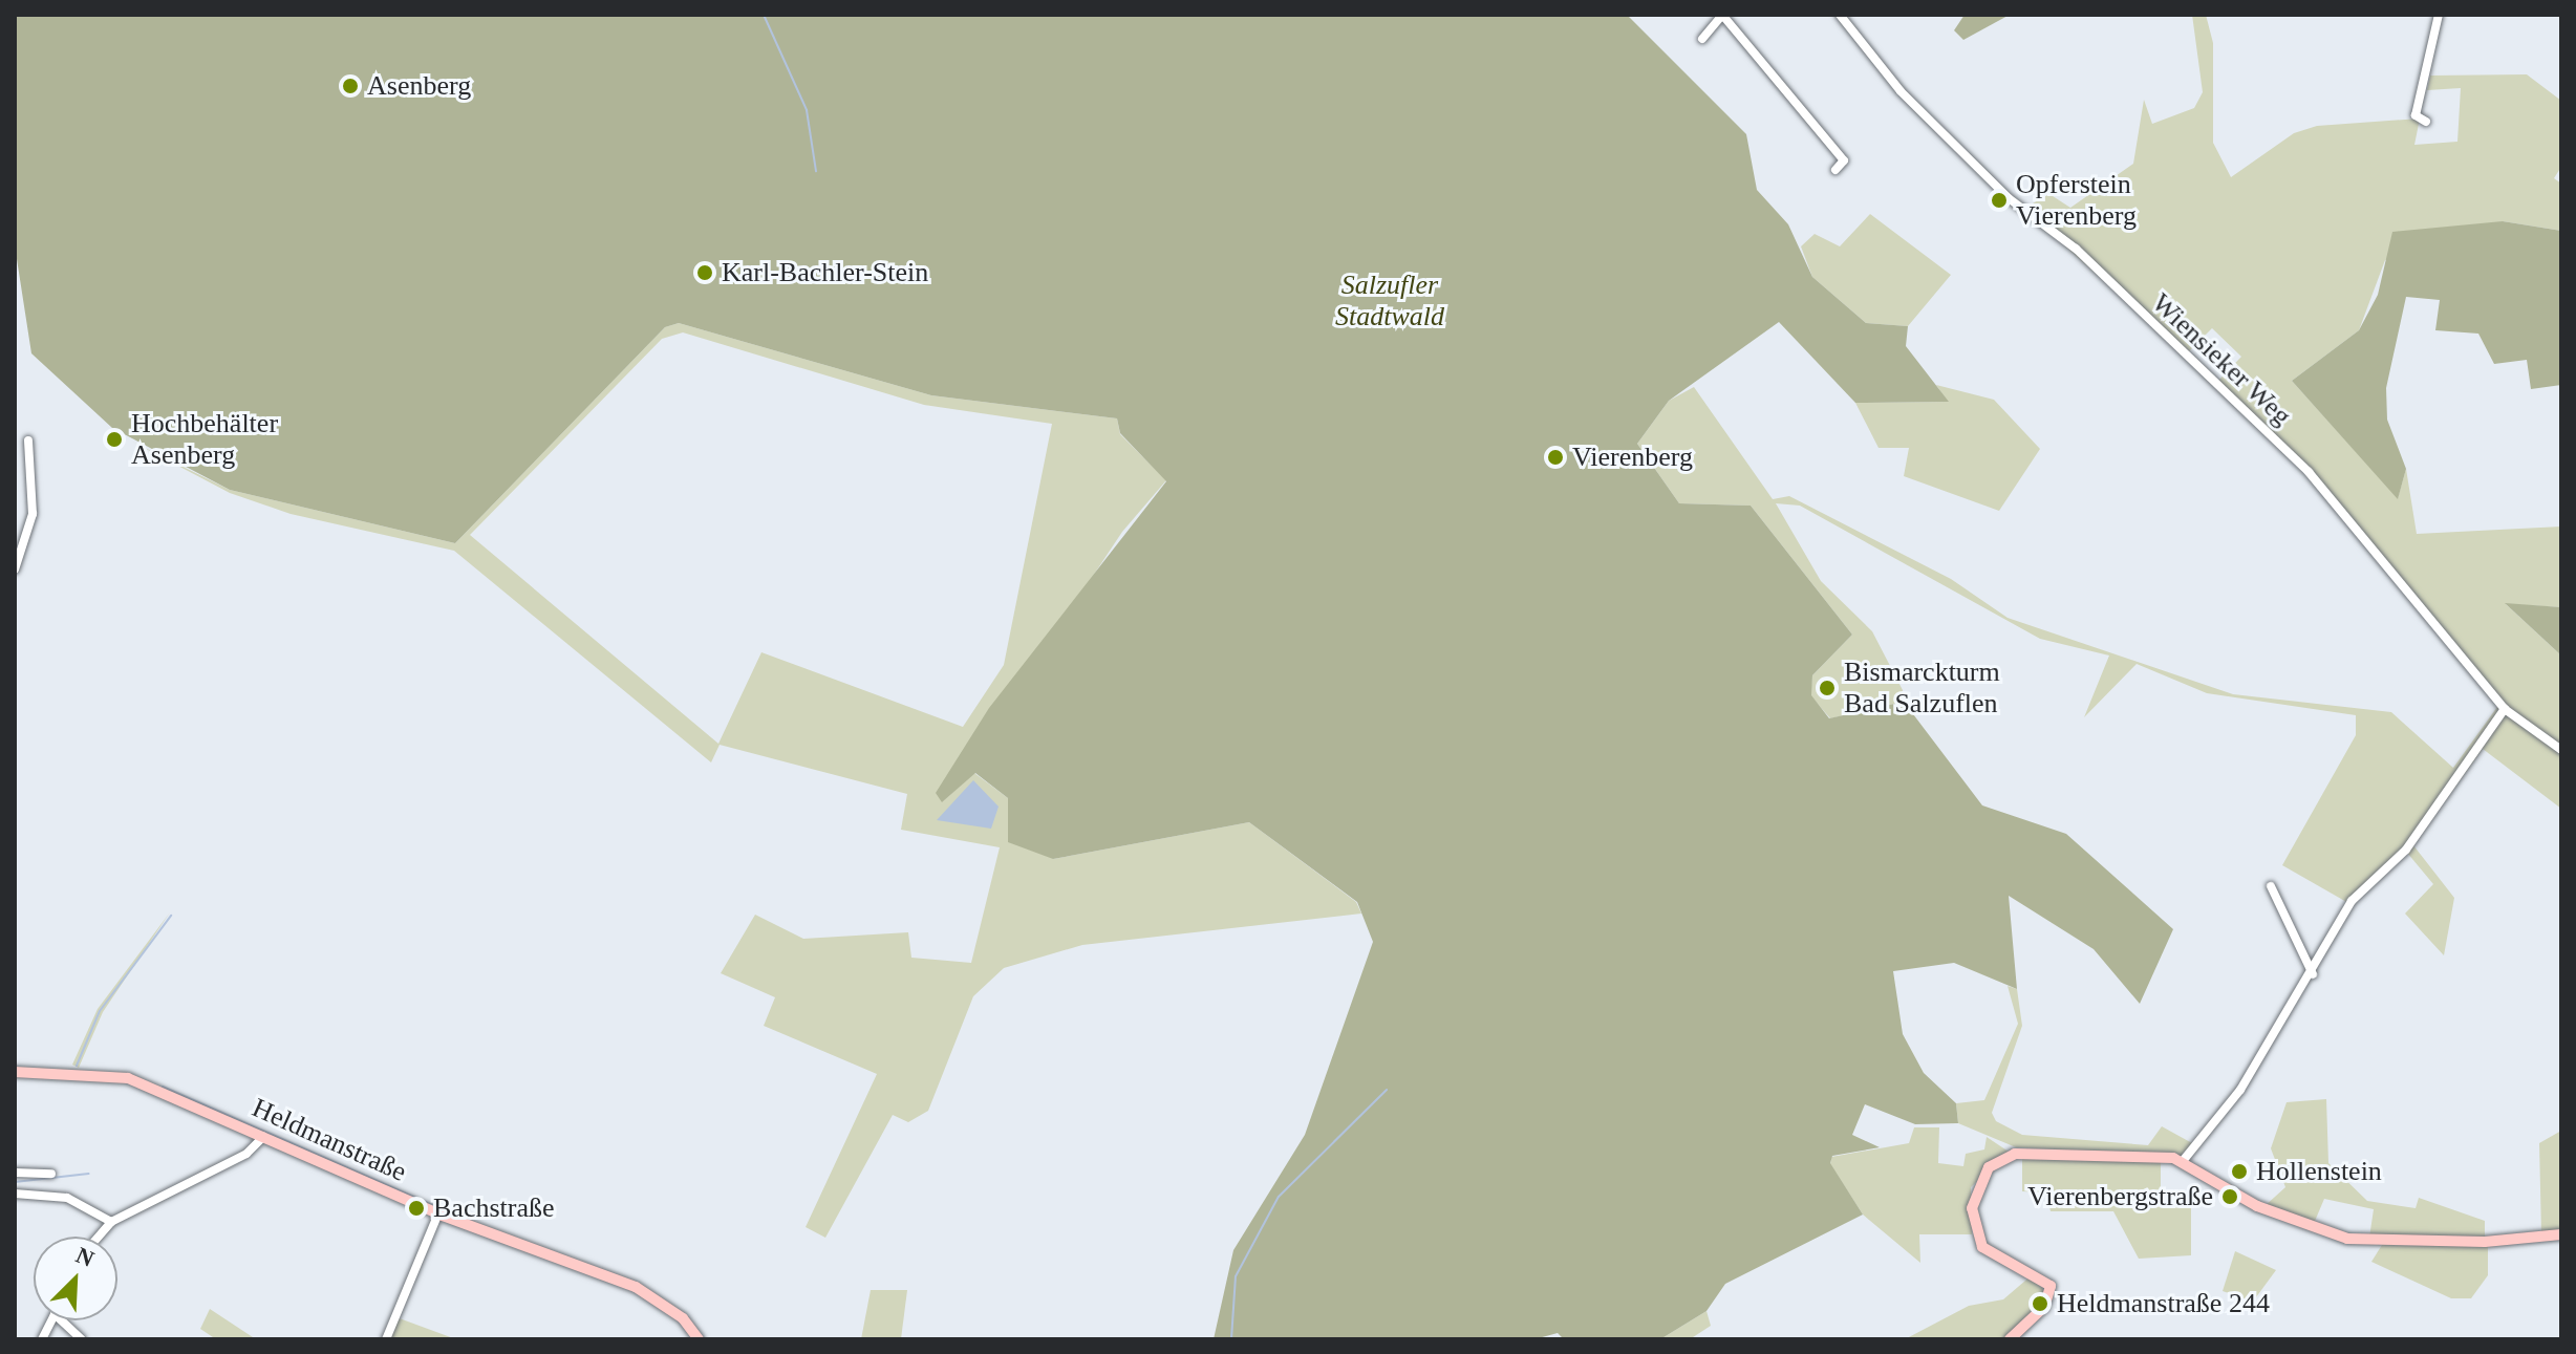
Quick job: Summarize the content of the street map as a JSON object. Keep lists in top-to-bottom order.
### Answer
{
  "streets": {
    "main road": ["Heldmanstraße"],
    "street": ["Wiensieker Weg"]
  },
  "parks": ["Salzufler Stadtwald"],
  "places": [
    "Asenberg",
    "Opferstein Vierenberg",
    "Karl-Bachler-Stein",
    "Hochbehälter Asenberg",
    "Vierenberg",
    "Bismarckturm Bad Salzuflen",
    "Hollenstein",
    "Vierenbergstraße",
    "Bachstraße",
    "Heldmanstraße 244"
  ],
  "north": "top right"
}
